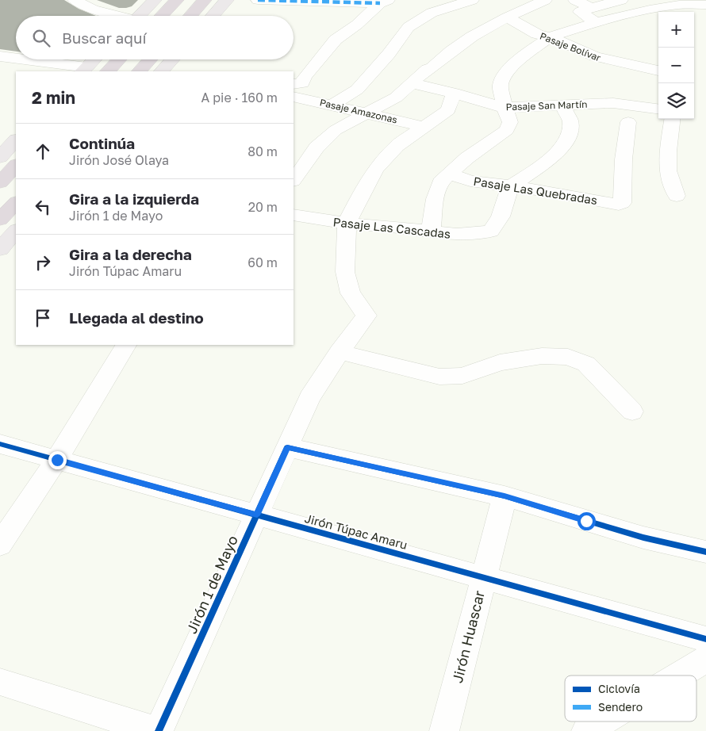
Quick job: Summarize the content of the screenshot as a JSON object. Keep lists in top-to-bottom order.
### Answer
{
  "streets": {
    "street": [
      "Pasaje Bolívar",
      "Pasaje San Martín",
      "Pasaje Amazonas",
      "Pasaje Las Quebradas",
      "Pasaje Las Cascadas",
      "Jirón Túpac Amaru",
      "Jirón 1 de Mayo",
      "Jirón Huascar"
    ]
  },
  "crossings": [
    ["Pasaje San Martín", "Jirón 1 de Mayo"],
    ["Pasaje Amazonas", "Jirón 1 de Mayo"],
    ["Pasaje Las Quebradas", "Pasaje Las Cascadas"],
    ["Pasaje Las Cascadas", "Jirón 1 de Mayo"],
    ["Jirón Túpac Amaru", "Jirón 1 de Mayo"],
    ["Jirón Túpac Amaru", "Jirón Huascar"]
  ],
  "legend": ["Ciclovía", "Sendero"],
  "page": {
    "map_buttons": ["+", "−"],
    "search": "Buscar aquí",
    "heading": ["2 min", "A pie · 160 m"],
    "list": [
      ["Continúa", "Jirón José Olaya", "80 m"],
      ["Gira a la izquierda", "Jirón 1 de Mayo", "20 m"],
      ["Gira a la derecha", "Jirón Túpac Amaru", "60 m"],
      "Llegada al destino"
    ]
  }
}
